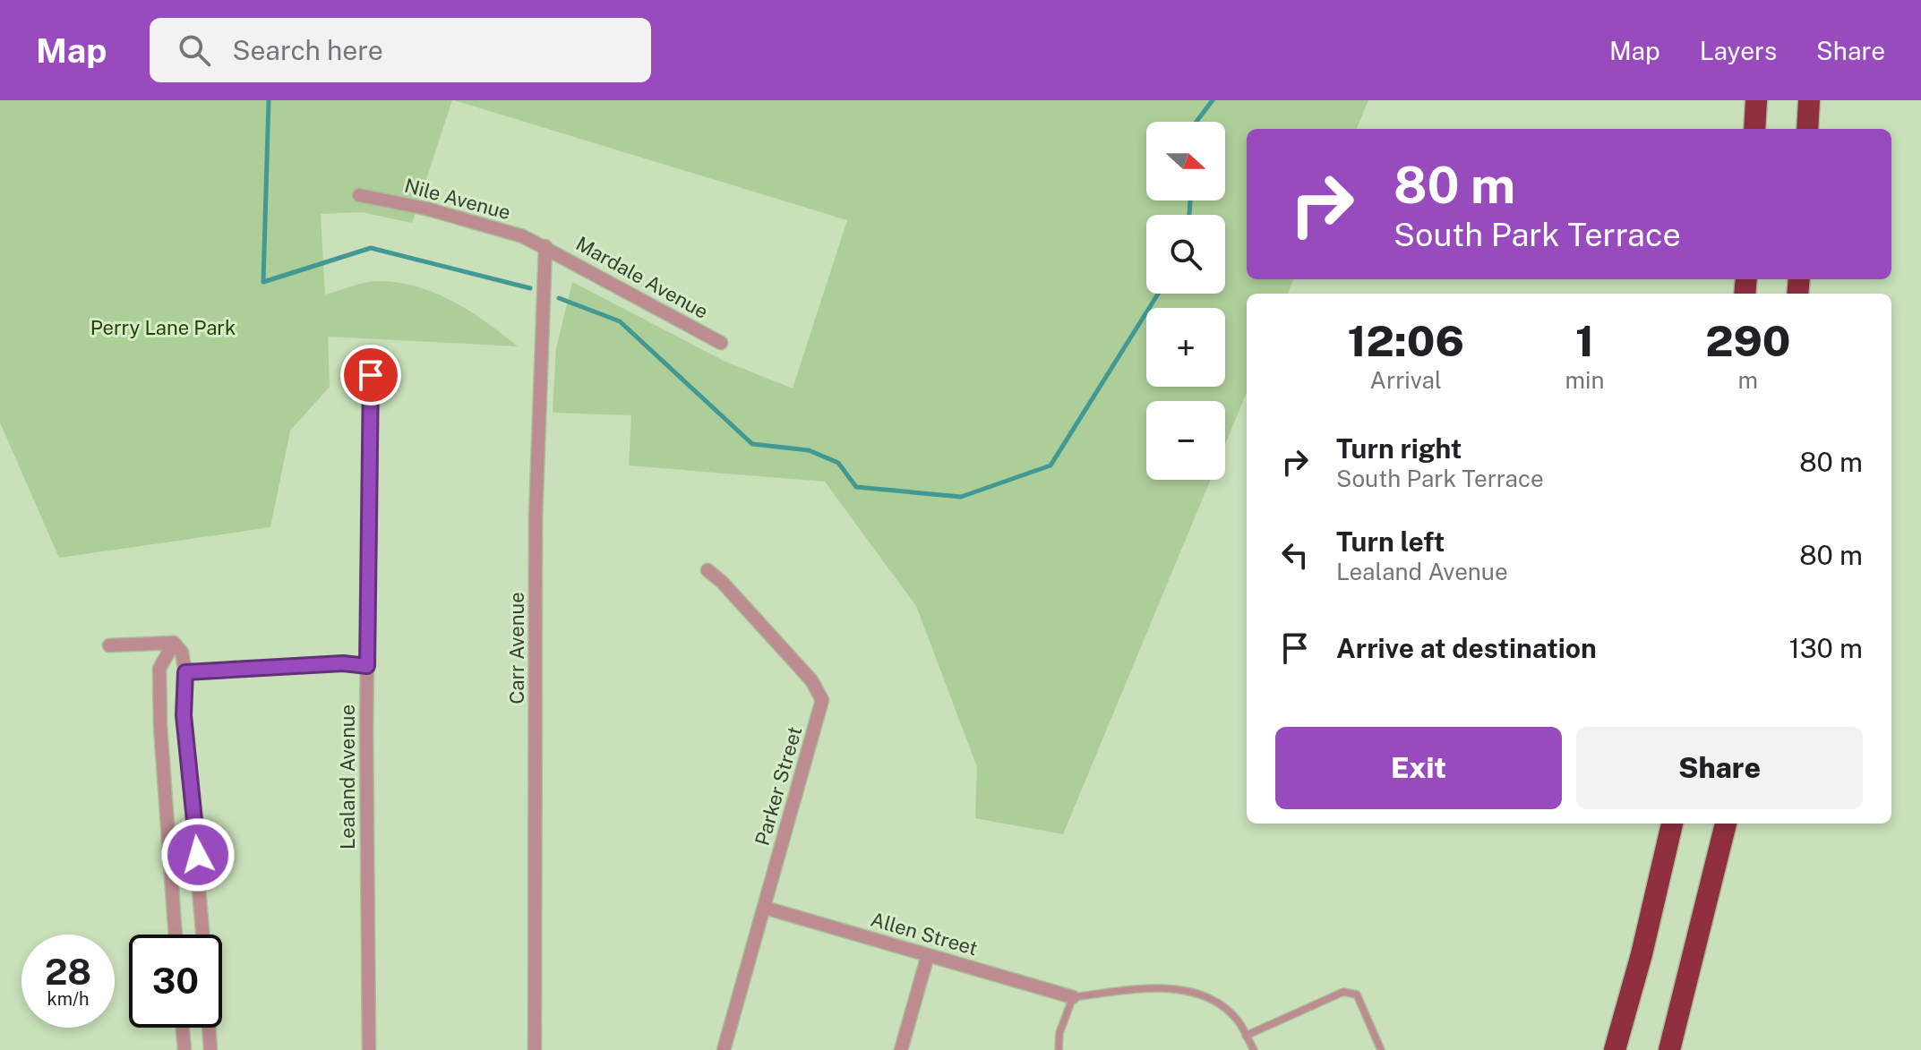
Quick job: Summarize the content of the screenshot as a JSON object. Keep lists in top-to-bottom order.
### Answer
{
  "streets": {
    "street": [
      "Nile Avenue",
      "Mardale Avenue",
      "Carr Avenue",
      "Lealand Avenue",
      "Parker Street",
      "Allen Street"
    ]
  },
  "crossings": [
    ["Nile Avenue", "Mardale Avenue"],
    ["Nile Avenue", "Carr Avenue"],
    ["Mardale Avenue", "Carr Avenue"],
    ["Parker Street", "Allen Street"]
  ],
  "parks": ["Perry Lane Park"],
  "north": "right",
  "page": {
    "header": "Map",
    "search": "Search here",
    "nav": ["Map", "Layers", "Share"],
    "map_buttons": ["+", "−"],
    "turn": ["80 m", "South Park Terrace"],
    "eta": [
      "12:06",
      "Arrival",
      "1",
      "min",
      "290",
      "m"
    ],
    "list": [
      {
        "name": "Turn right",
        "note": "South Park Terrace",
        "value": "80 m"
      },
      {
        "name": "Turn left",
        "note": "Lealand Avenue",
        "value": "80 m"
      },
      {
        "name": "Arrive at destination",
        "value": "130 m"
      }
    ],
    "buttons": ["Exit", "Share"],
    "speed": "28 km/h",
    "limit": "30"
  }
}
